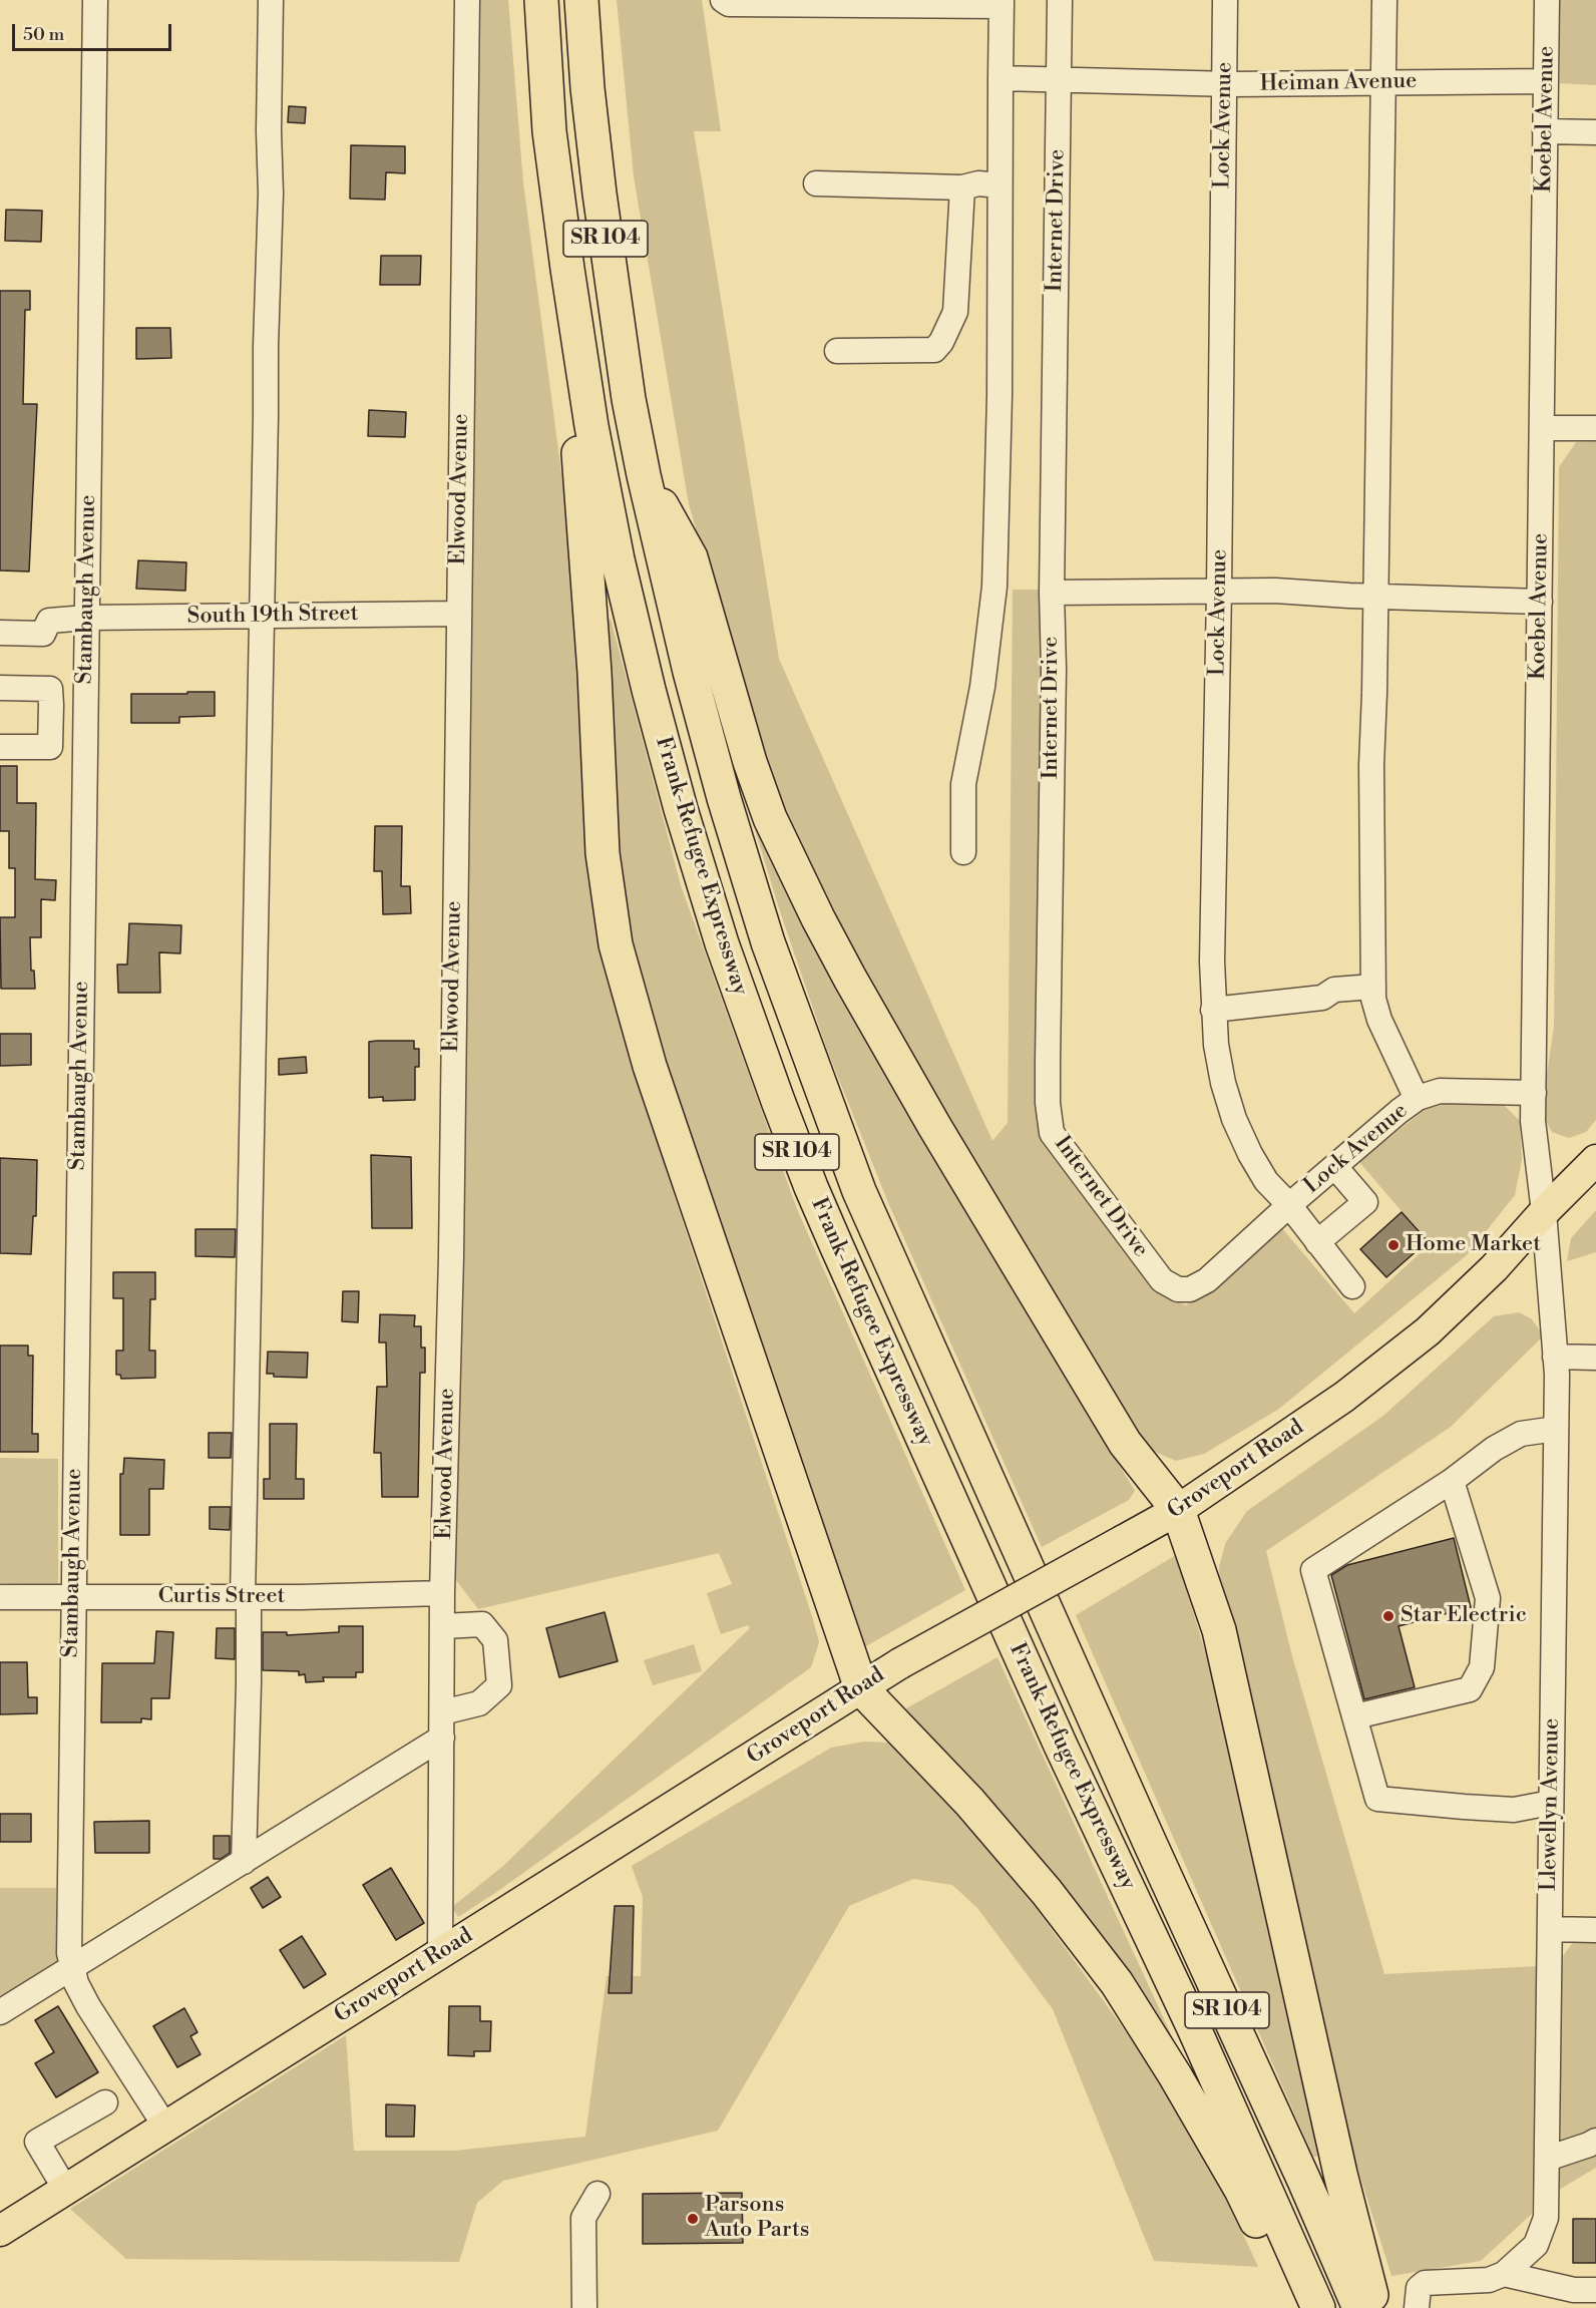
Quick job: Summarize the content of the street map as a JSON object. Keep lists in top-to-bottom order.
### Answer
{
  "streets": {
    "highway": ["SR 104", "Frank-Refugee Expressway"],
    "main road": ["Groveport Road"],
    "street": [
      "Heiman Avenue",
      "Koebel Avenue",
      "Lock Avenue",
      "Internet Drive",
      "Elwood Avenue",
      "Stambaugh Avenue",
      "South 19th Street",
      "Curtis Street",
      "Llewellyn Avenue"
    ]
  },
  "crossings": [
    ["Heiman Avenue", "Koebel Avenue"],
    ["Heiman Avenue", "Lock Avenue"],
    ["Heiman Avenue", "Internet Drive"],
    ["Koebel Avenue", "Lock Avenue"],
    ["Koebel Avenue", "Groveport Road"],
    ["Koebel Avenue", "Llewellyn Avenue"],
    ["Lock Avenue", "Internet Drive"],
    ["Elwood Avenue", "South 19th Street"],
    ["Elwood Avenue", "Groveport Road"],
    ["Elwood Avenue", "Curtis Street"],
    ["Stambaugh Avenue", "South 19th Street"],
    ["Stambaugh Avenue", "Groveport Road"],
    ["Stambaugh Avenue", "Curtis Street"],
    ["Groveport Road", "Llewellyn Avenue"]
  ],
  "places": ["Home Market", "Star Electric", "Parsons Auto Parts"],
  "scale_bar": "50 m"
}
